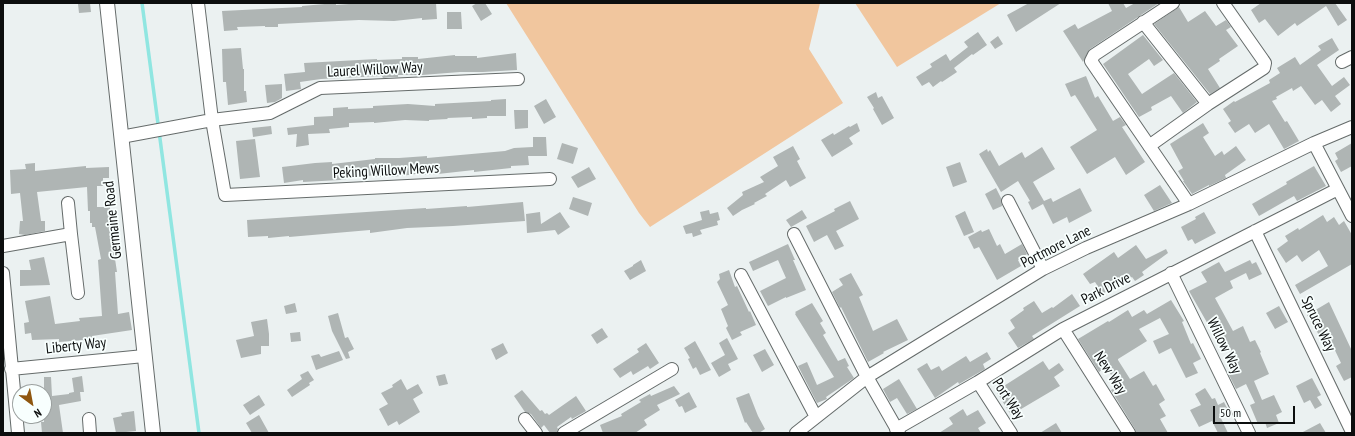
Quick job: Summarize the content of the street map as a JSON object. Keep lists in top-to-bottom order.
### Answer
{
  "streets": {
    "street": [
      "Laurel Willow Way",
      "Peking Willow Mews",
      "Germaine Road",
      "Portmore Lane",
      "Park Drive",
      "Spruce Way",
      "Liberty Way",
      "Willow Way",
      "New Way",
      "Port Way"
    ]
  },
  "crossings": [
    ["Laurel Willow Way", "Peking Willow Mews"],
    ["Laurel Willow Way", "Germaine Road"],
    ["Germaine Road", "Liberty Way"],
    ["Park Drive", "Spruce Way"],
    ["Park Drive", "Willow Way"],
    ["Park Drive", "New Way"],
    ["Park Drive", "Port Way"]
  ],
  "scale_bar": "50 m",
  "north": "bottom right"
}
